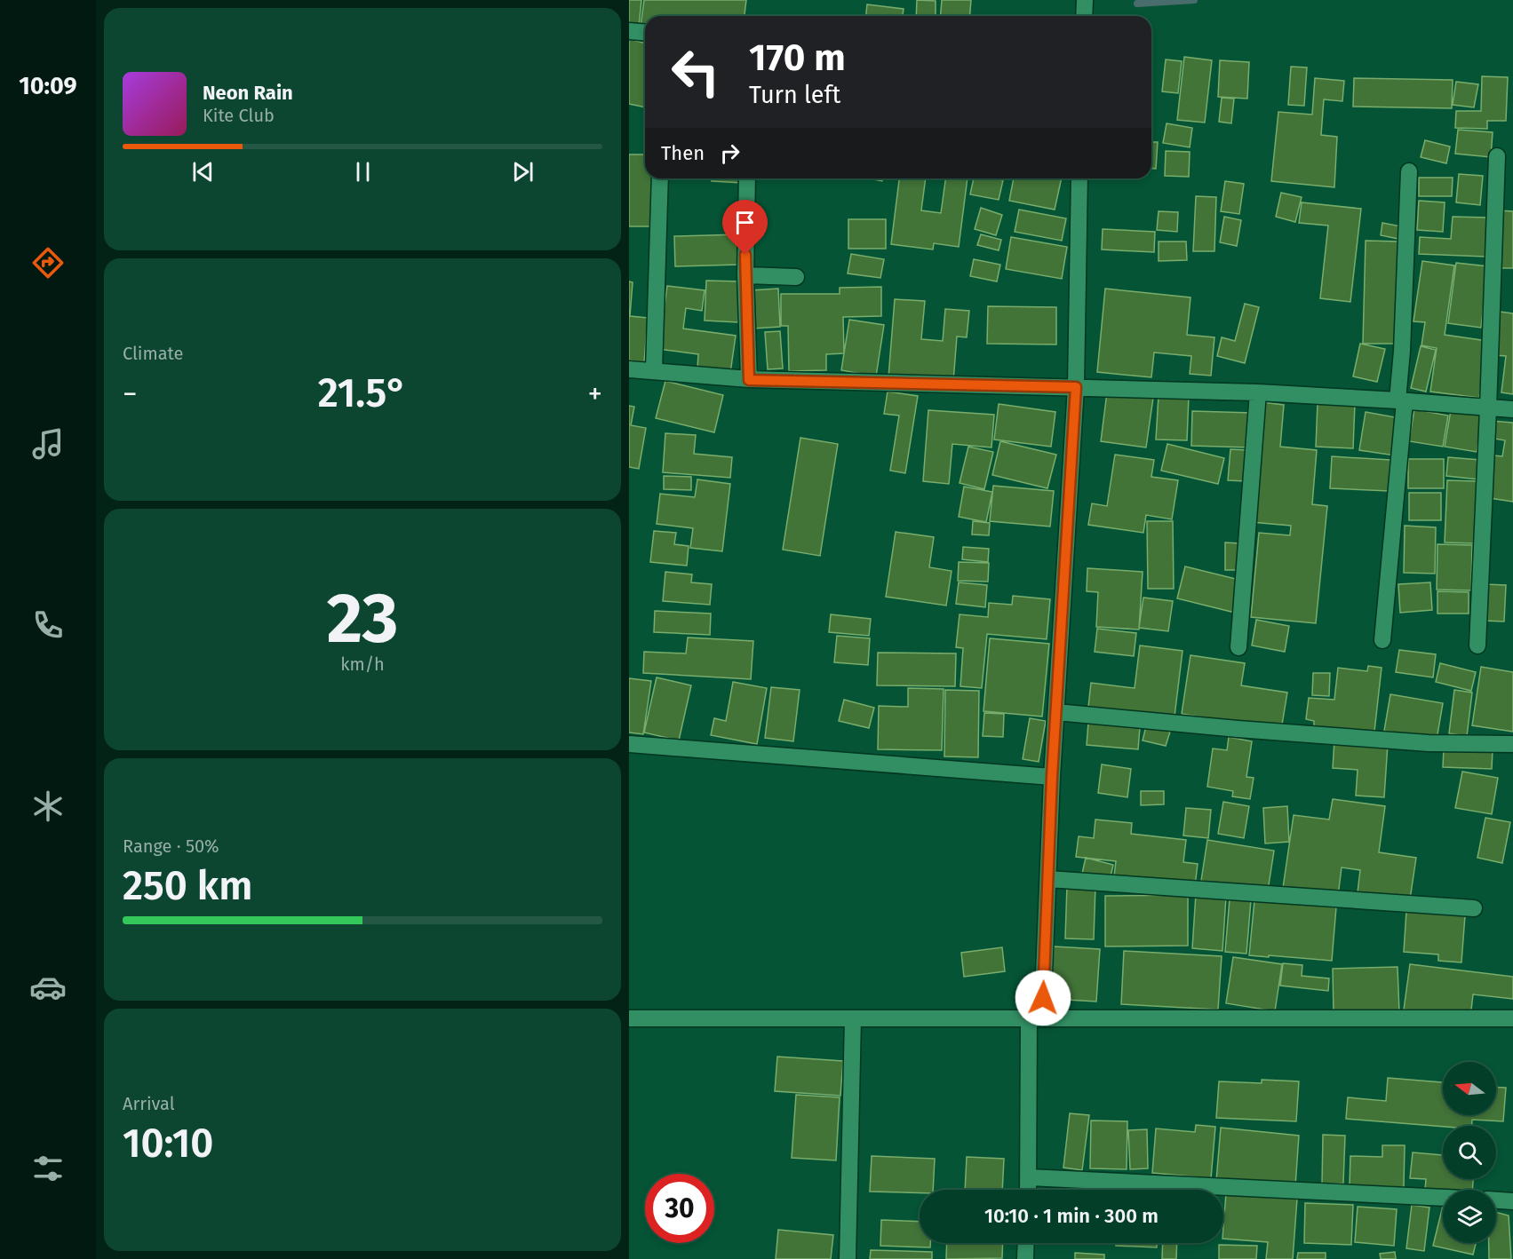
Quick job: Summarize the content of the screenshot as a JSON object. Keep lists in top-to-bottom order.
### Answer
{
  "north": "left",
  "page": {
    "tabs": "10:09",
    "turn": ["170 m", "Turn left"],
    "song": ["Neon Rain", "Kite Club"],
    "then": "Then",
    "tile": [
      "Climate",
      ["23", "km/h"],
      ["Range · 50%", "250 km"],
      ["Arrival", "10:10"]
    ],
    "heat": ["−", "21.5°", "+"],
    "limit": "30",
    "trip": "10:10 · 1 min · 300 m"
  }
}
